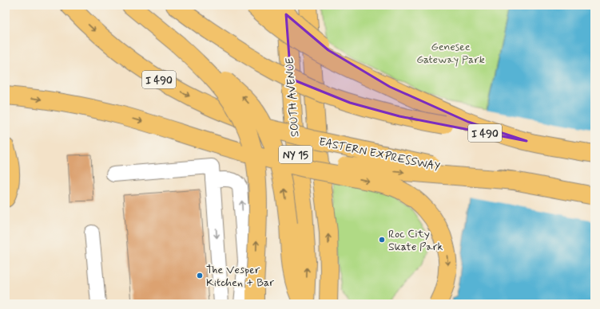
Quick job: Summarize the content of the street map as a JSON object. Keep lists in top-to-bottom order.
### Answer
{
  "streets": {
    "main road": [
      "I 490",
      "SOUTH AVENUE",
      "EASTERN EXPRESSWAY",
      "NY 15"
    ]
  },
  "crossings": [
    ["I 490", "EASTERN EXPRESSWAY"]
  ],
  "parks": ["Genesee Gateway Park"],
  "places": ["Roc City Skate Park", "The Vesper Kitchen + Bar"]
}
